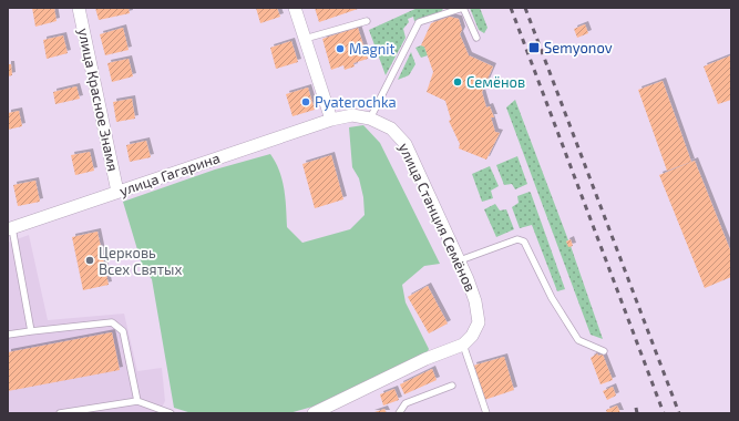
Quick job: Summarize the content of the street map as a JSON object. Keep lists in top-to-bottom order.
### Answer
{
  "streets": {
    "street": ["улица Красное Знамя", "улица Гагарина", "улица Станция Семёнов"]
  },
  "crossings": [
    ["улица Красное Знамя", "улица Гагарина"],
    ["улица Гагарина", "улица Станция Семёнов"]
  ],
  "places": {
    "transit": ["Semyonov"],
    "other": [
      "Magnit",
      "Семёнов",
      "Pyaterochka",
      "Церковь Всех Святых"
    ]
  }
}
